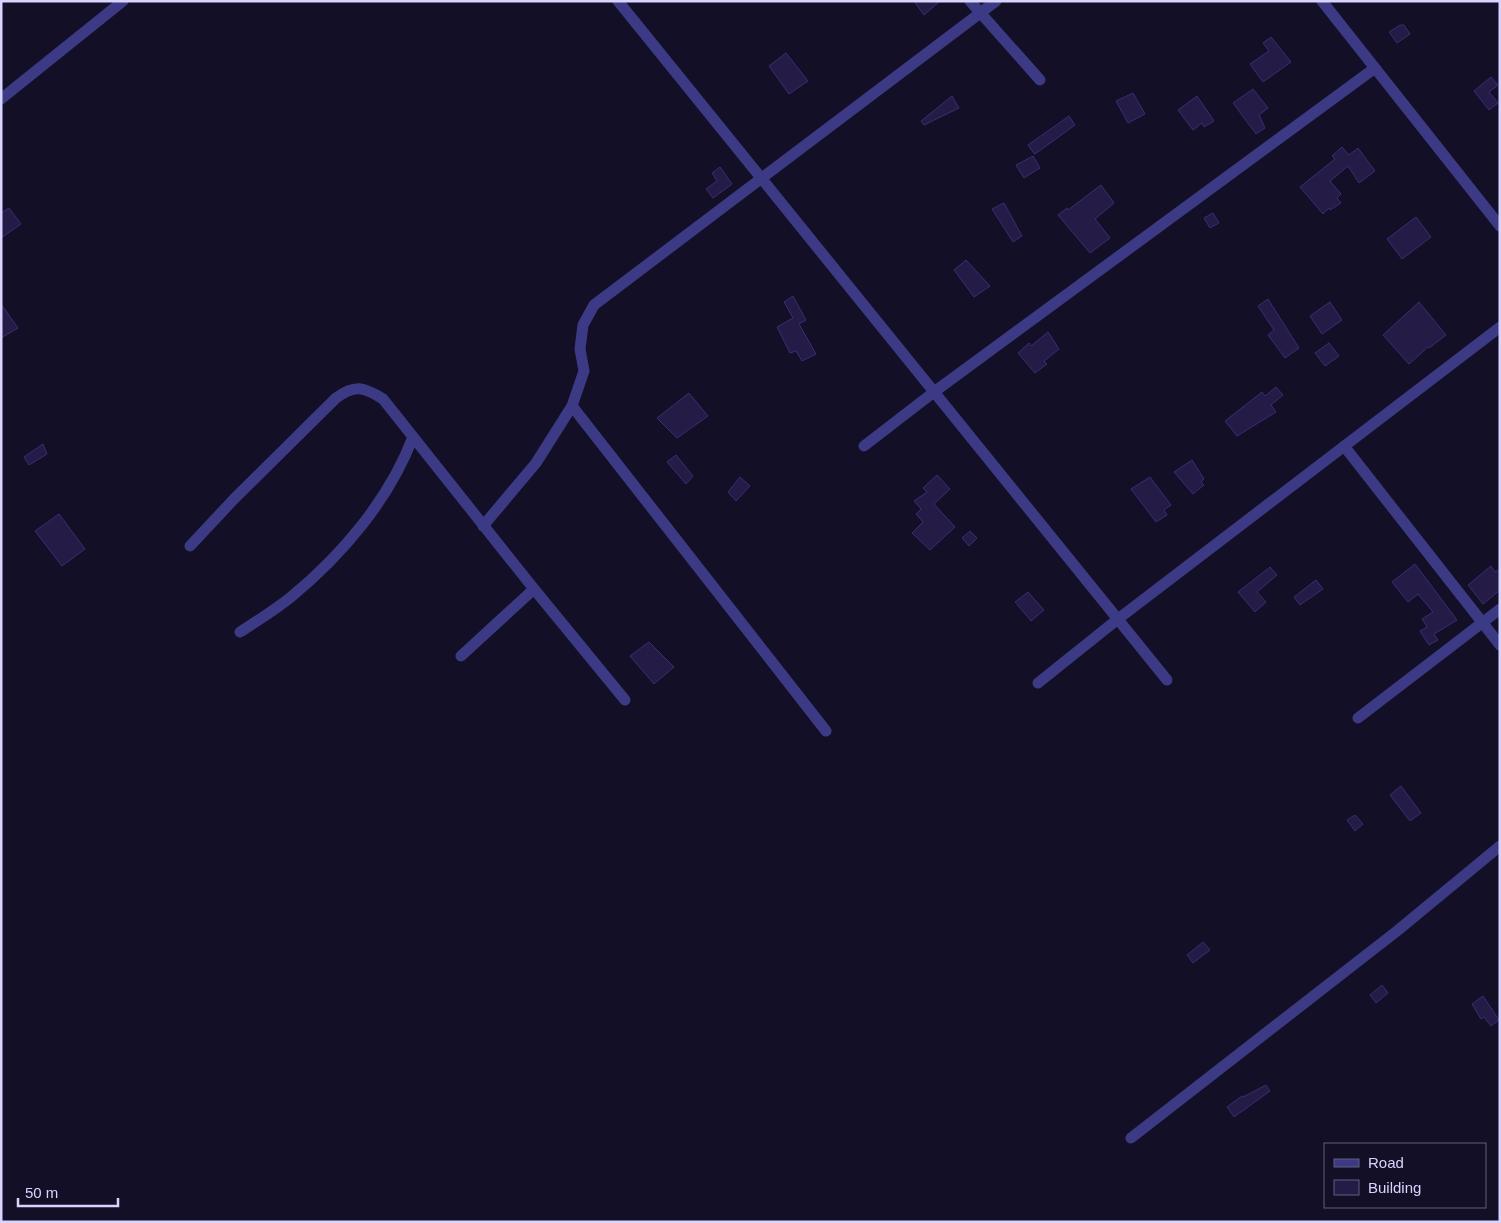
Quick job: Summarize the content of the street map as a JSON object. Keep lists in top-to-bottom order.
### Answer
{
  "legend": ["Road", "Building"],
  "scale_bar": "50 m"
}
